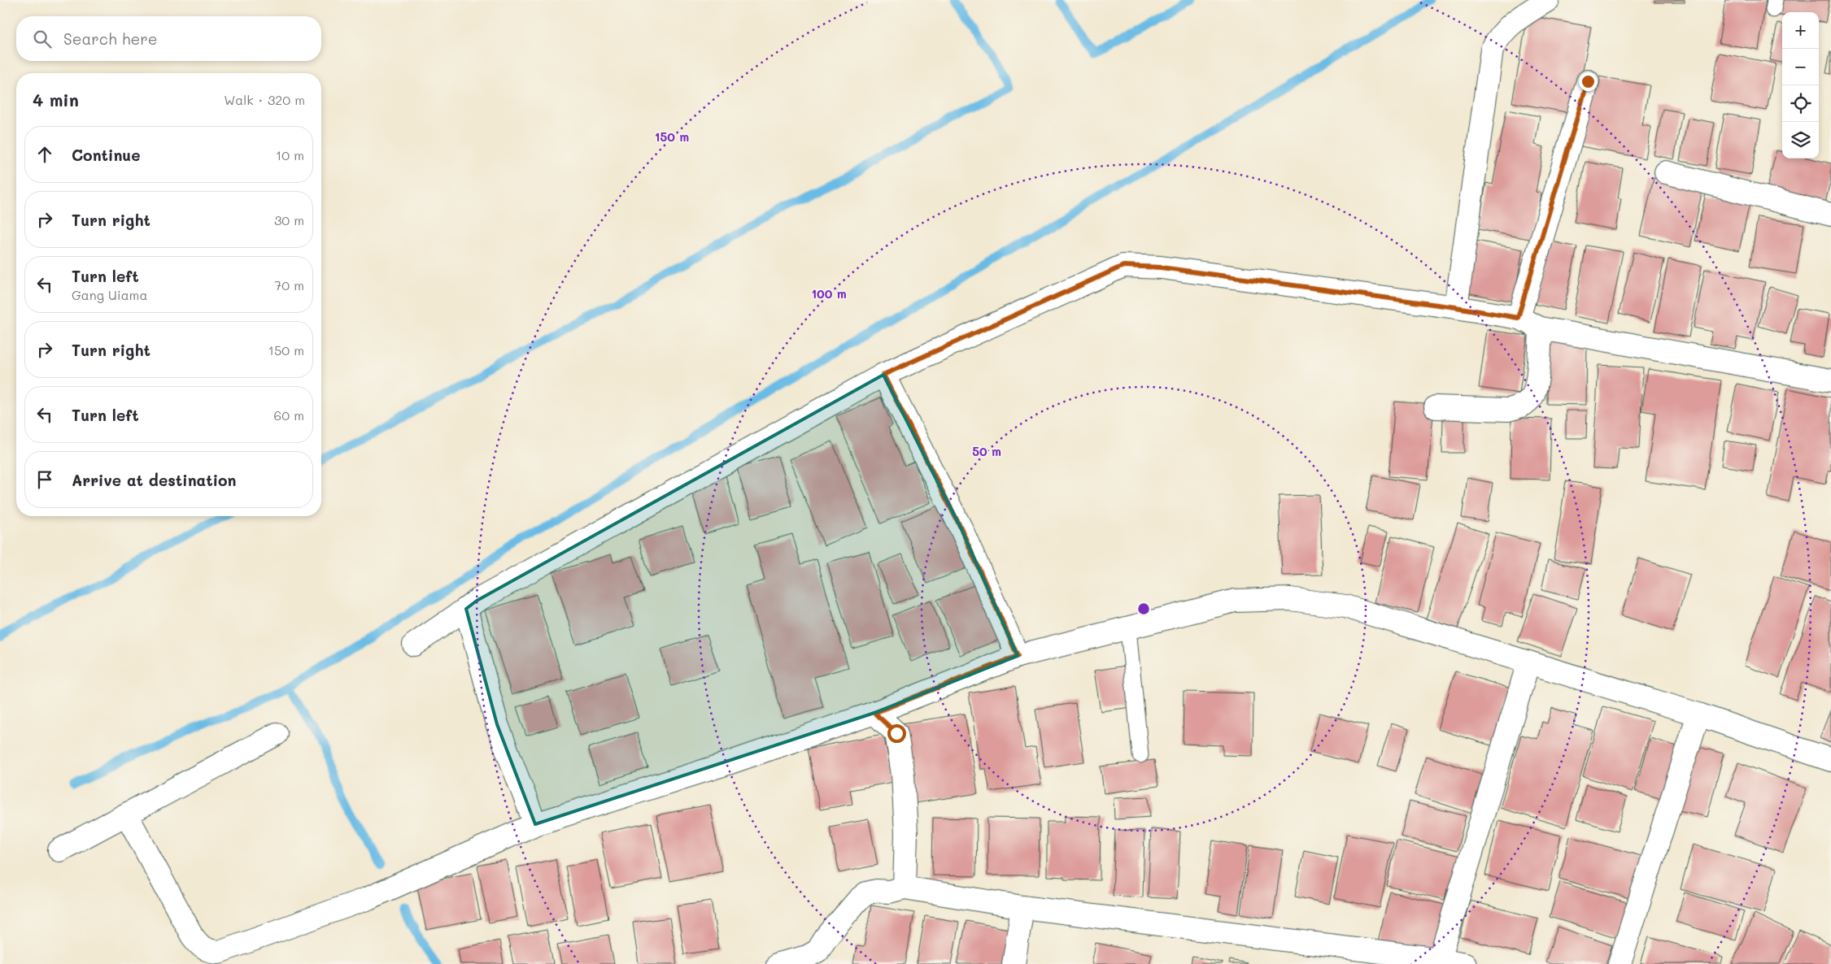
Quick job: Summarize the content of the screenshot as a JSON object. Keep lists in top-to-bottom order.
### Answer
{
  "page": {
    "map_buttons": ["+", "−"],
    "search": "Search here",
    "heading": ["4 min", "Walk · 320 m"],
    "list": [
      ["Continue", "10 m"],
      ["Turn right", "30 m"],
      ["Turn left", "Gang Uiama", "70 m"],
      ["Turn right", "150 m"],
      ["Turn left", "60 m"],
      "Arrive at destination"
    ]
  },
  "rings": ["150 m", "100 m", "50 m"]
}
